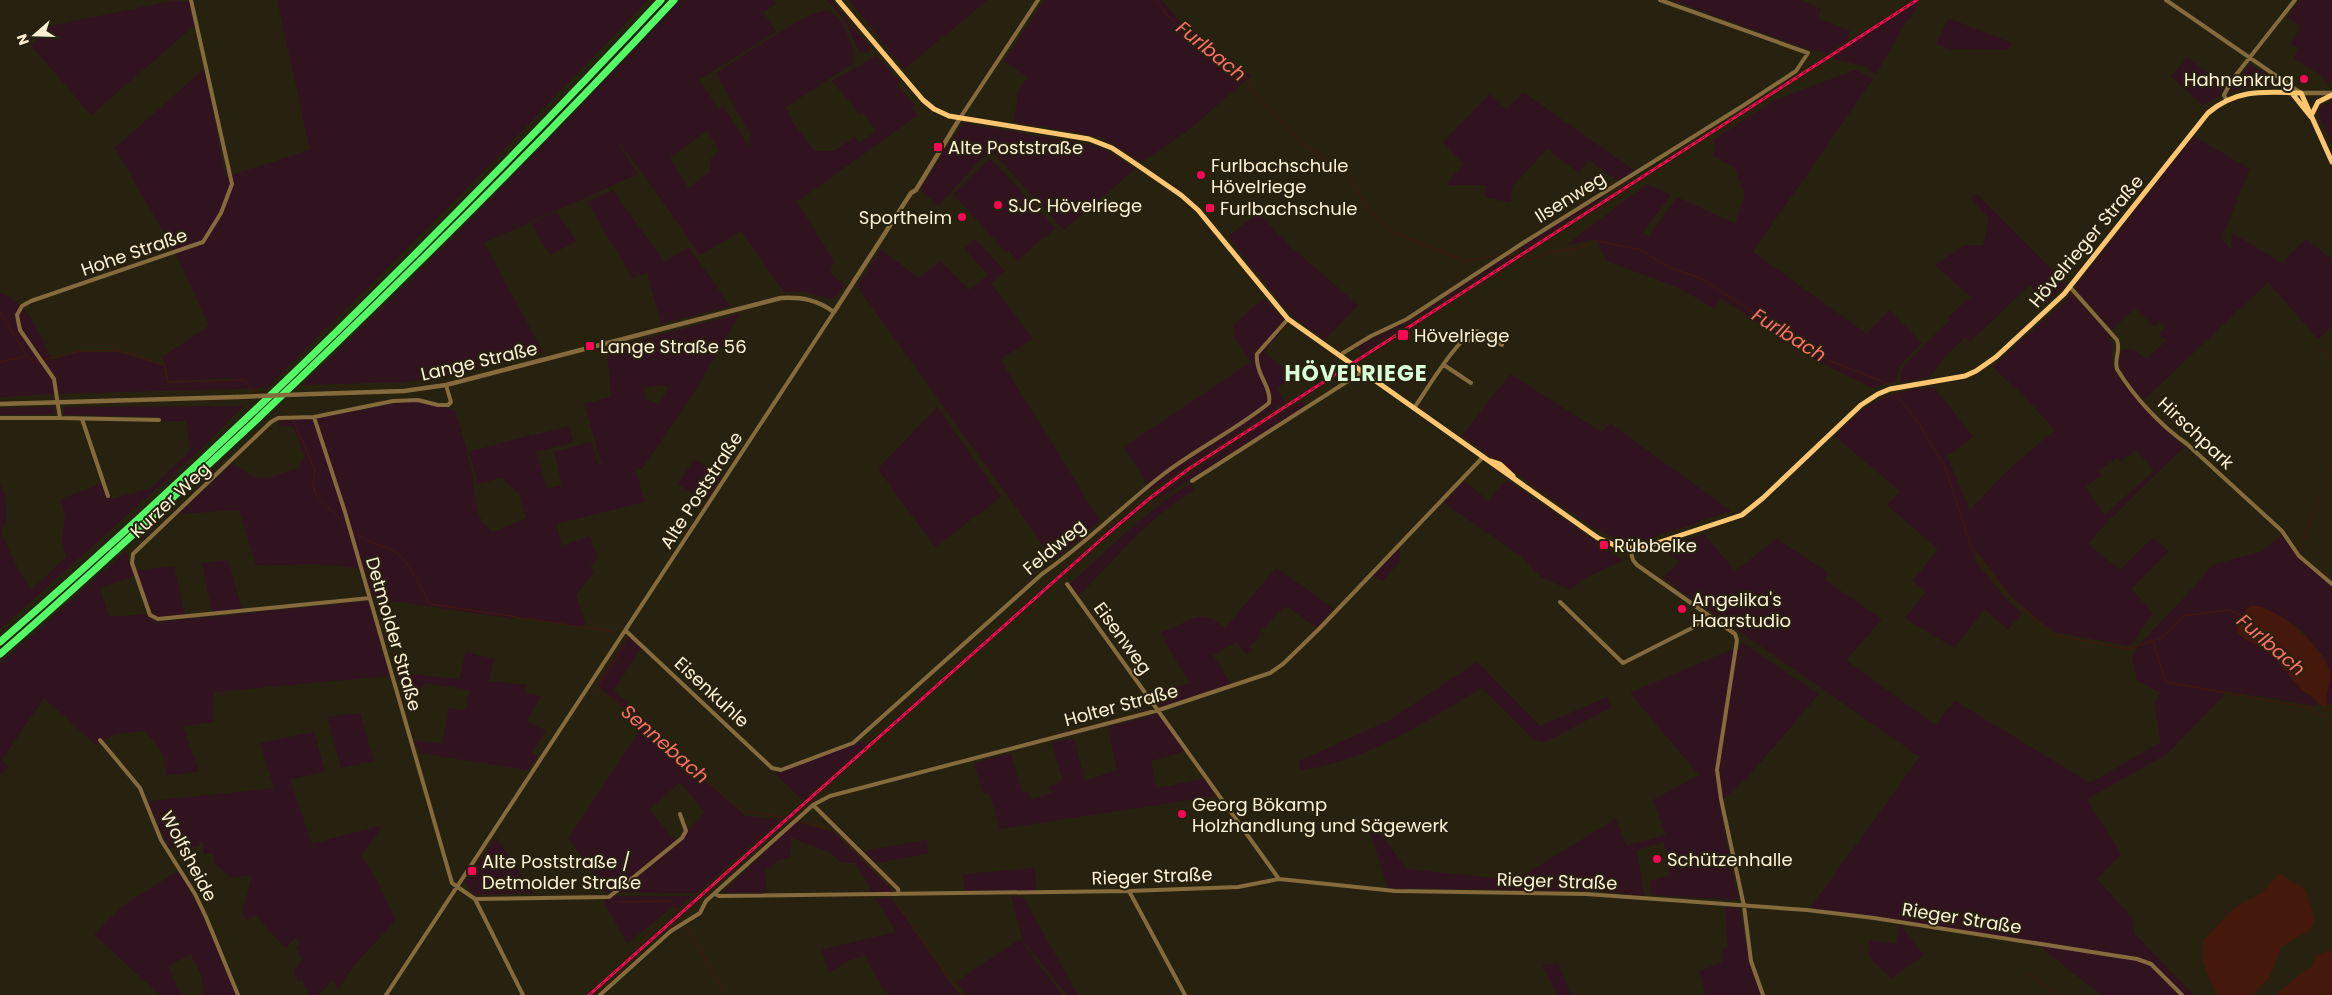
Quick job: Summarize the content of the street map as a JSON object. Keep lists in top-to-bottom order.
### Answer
{
  "streets": {
    "main road": ["Hövelrieger Straße"],
    "street": [
      "Ilsenweg",
      "Hohe Straße",
      "Lange Straße",
      "Hirschpark",
      "Alte Poststraße",
      "Kurzer Weg",
      "Feldweg",
      "Detmolder Straße",
      "Eisenweg",
      "Eisenkuhle",
      "Holter Straße",
      "Wolfsheide",
      "Rieger Straße"
    ]
  },
  "crossings": [
    ["Ilsenweg", "Hövelrieger Straße"],
    ["Hövelrieger Straße", "Hirschpark"],
    ["Hövelrieger Straße", "Alte Poststraße"],
    ["Hövelrieger Straße", "Feldweg"],
    ["Hövelrieger Straße", "Holter Straße"],
    ["Hohe Straße", "Lange Straße"],
    ["Lange Straße", "Alte Poststraße"],
    ["Alte Poststraße", "Detmolder Straße"],
    ["Alte Poststraße", "Eisenkuhle"],
    ["Kurzer Weg", "Detmolder Straße"],
    ["Feldweg", "Eisenkuhle"],
    ["Eisenweg", "Holter Straße"],
    ["Eisenweg", "Rieger Straße"],
    ["Holter Straße", "Rieger Straße"]
  ],
  "districts": ["HÖVELRIEGE"],
  "water": ["Furlbach", "Sennebach"],
  "places": {
    "other": [
      "Hahnenkrug",
      "Furlbachschule Hövelriege",
      "SJC Hövelriege",
      "Sportheim",
      "Angelika's Haarstudio",
      "Georg Bökamp Holzhandlung und Sägewerk",
      "Schützenhalle"
    ],
    "transit": [
      "Alte Poststraße",
      "Furlbachschule",
      "Hövelriege",
      "Lange Straße 56",
      "Rübbelke",
      "Alte Poststraße / Detmolder Straße"
    ]
  },
  "north": "left"
}
